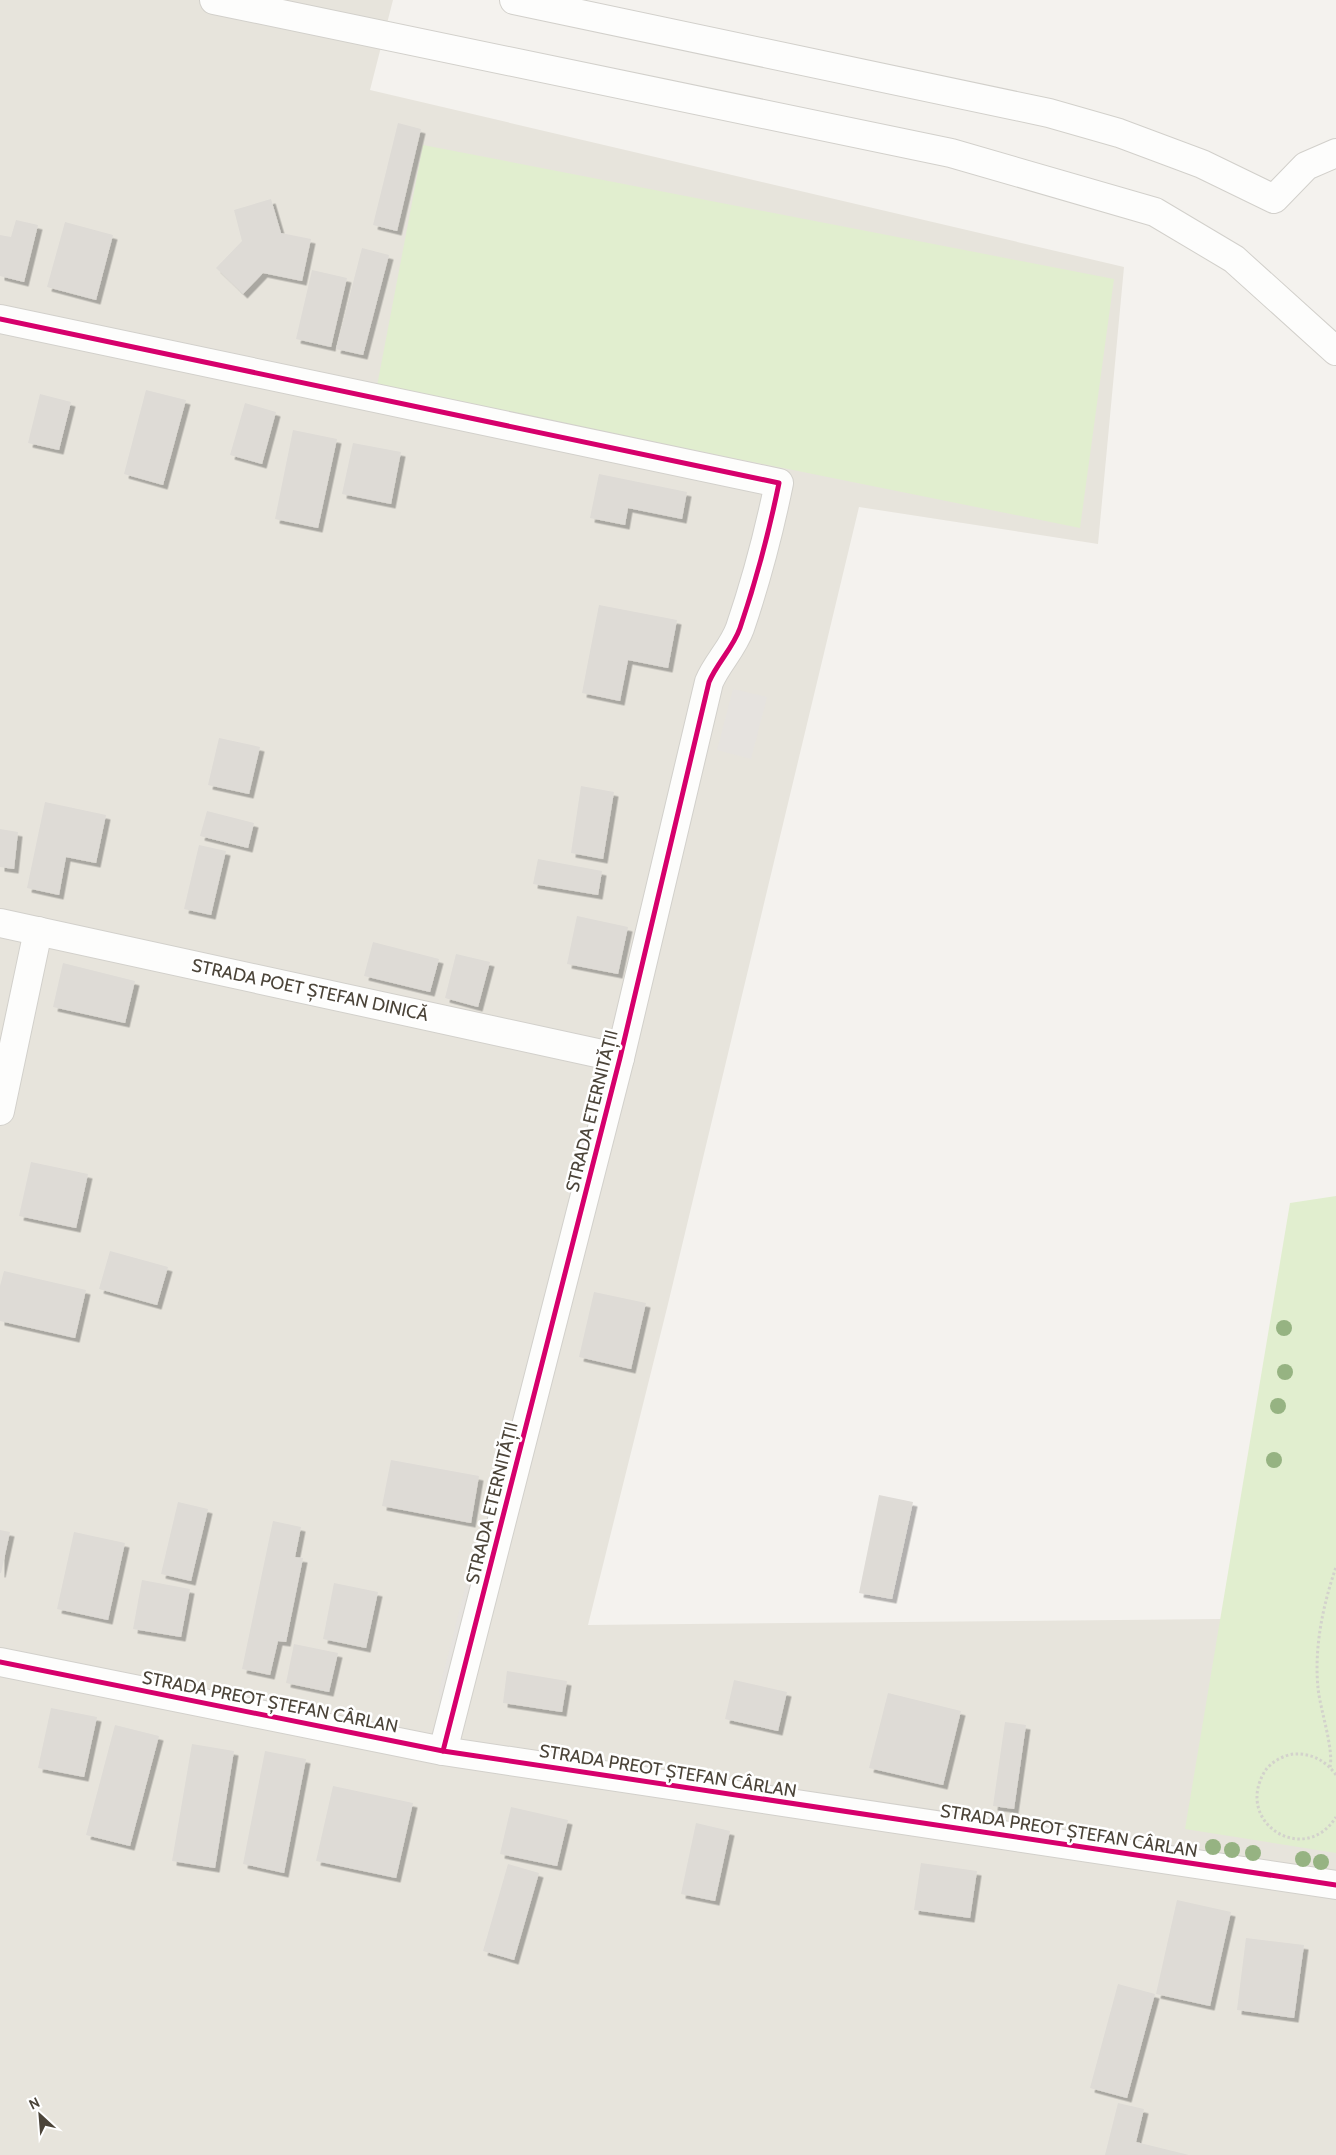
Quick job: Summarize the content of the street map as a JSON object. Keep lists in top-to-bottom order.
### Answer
{
  "streets": {
    "street": ["STRADA POET ȘTEFAN DINICĂ", "STRADA ETERNITĂȚII", "STRADA PREOT ȘTEFAN CÂRLAN"]
  },
  "crossings": [
    ["STRADA POET ȘTEFAN DINICĂ", "STRADA ETERNITĂȚII"],
    ["STRADA ETERNITĂȚII", "STRADA PREOT ȘTEFAN CÂRLAN"]
  ],
  "north": "top left"
}
